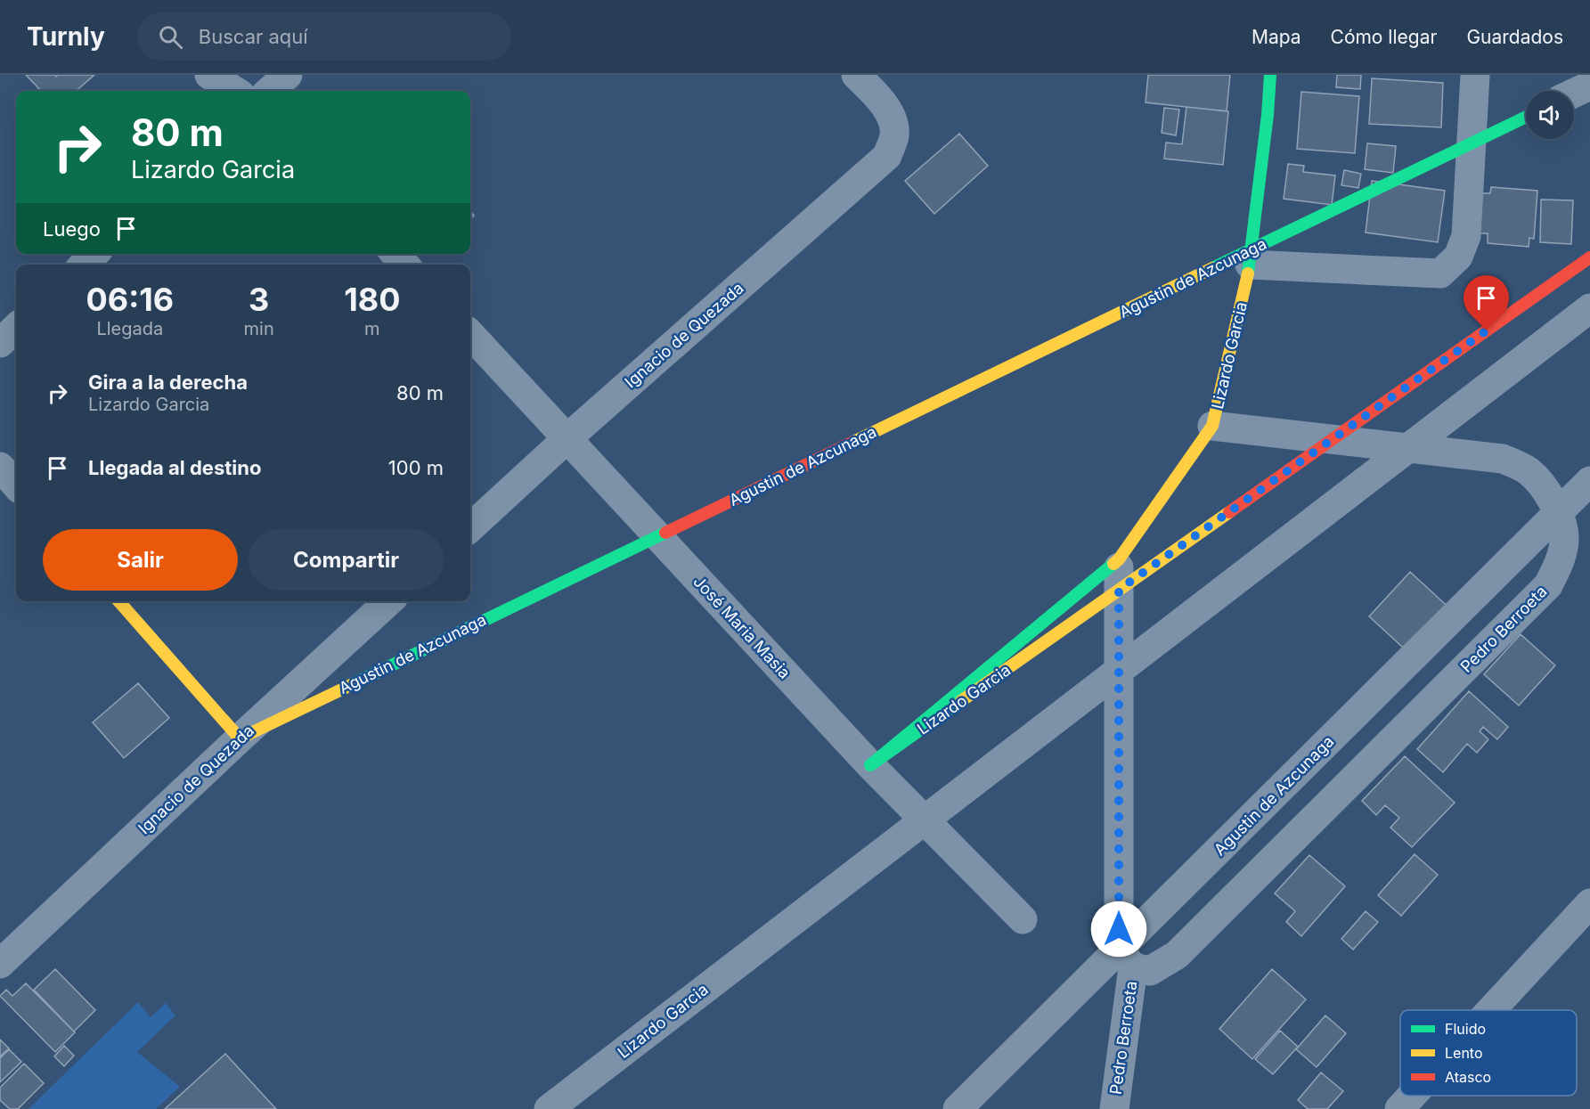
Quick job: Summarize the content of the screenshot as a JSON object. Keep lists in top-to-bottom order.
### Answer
{
  "streets": {
    "street": [
      "Agustin de Azcunaga",
      "Ignacio de Quezada",
      "Lizardo Garcia",
      "José Maria Masia",
      "Pedro Berroeta"
    ]
  },
  "crossings": [
    ["Agustin de Azcunaga", "Ignacio de Quezada"],
    ["Agustin de Azcunaga", "Lizardo Garcia"],
    ["Agustin de Azcunaga", "José Maria Masia"],
    ["Agustin de Azcunaga", "Pedro Berroeta"],
    ["Ignacio de Quezada", "José Maria Masia"],
    ["Lizardo Garcia", "José Maria Masia"],
    ["Lizardo Garcia", "Pedro Berroeta"]
  ],
  "legend": ["Fluido", "Lento", "Atasco"],
  "page": {
    "header": "Turnly",
    "search": "Buscar aquí",
    "nav": ["Mapa", "Cómo llegar", "Guardados"],
    "turn": ["80 m", "Lizardo Garcia"],
    "then": "Luego",
    "eta": [
      "06:16",
      "Llegada",
      "3",
      "min",
      "180",
      "m"
    ],
    "list": [
      {
        "name": "Gira a la derecha",
        "note": "Lizardo Garcia",
        "value": "80 m"
      },
      {
        "name": "Llegada al destino",
        "value": "100 m"
      }
    ],
    "buttons": ["Salir", "Compartir"]
  }
}
